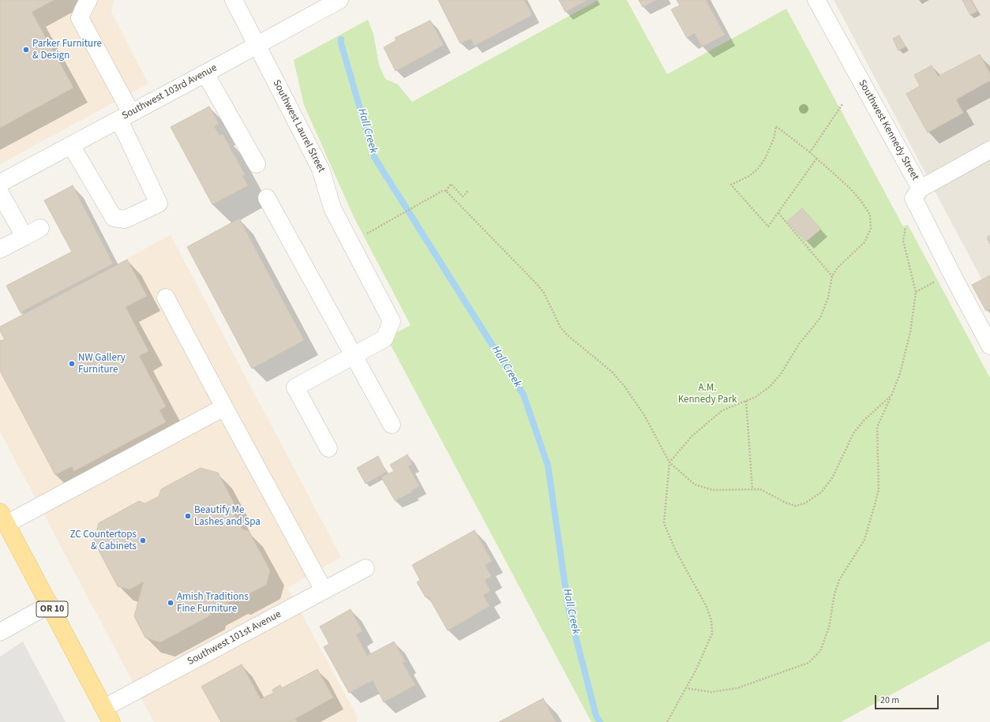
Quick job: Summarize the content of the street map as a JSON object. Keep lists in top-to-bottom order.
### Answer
{
  "streets": {
    "main road": ["OR 10"],
    "street": [
      "Southwest 103rd Avenue",
      "Southwest Laurel Street",
      "Southwest Kennedy Street",
      "Southwest 101st Avenue"
    ]
  },
  "crossings": [
    ["Southwest 103rd Avenue", "Southwest Laurel Street"],
    ["OR 10", "Southwest 101st Avenue"]
  ],
  "water": ["Hall Creek"],
  "parks": ["A.M. Kennedy Park"],
  "places": [
    "Parker Furniture & Design",
    "NW Gallery Furniture",
    "Beautify Me Lashes and Spa",
    "ZC Countertops & Cabinets",
    "Amish Traditions Fine Furniture"
  ],
  "scale_bar": "20 m"
}
